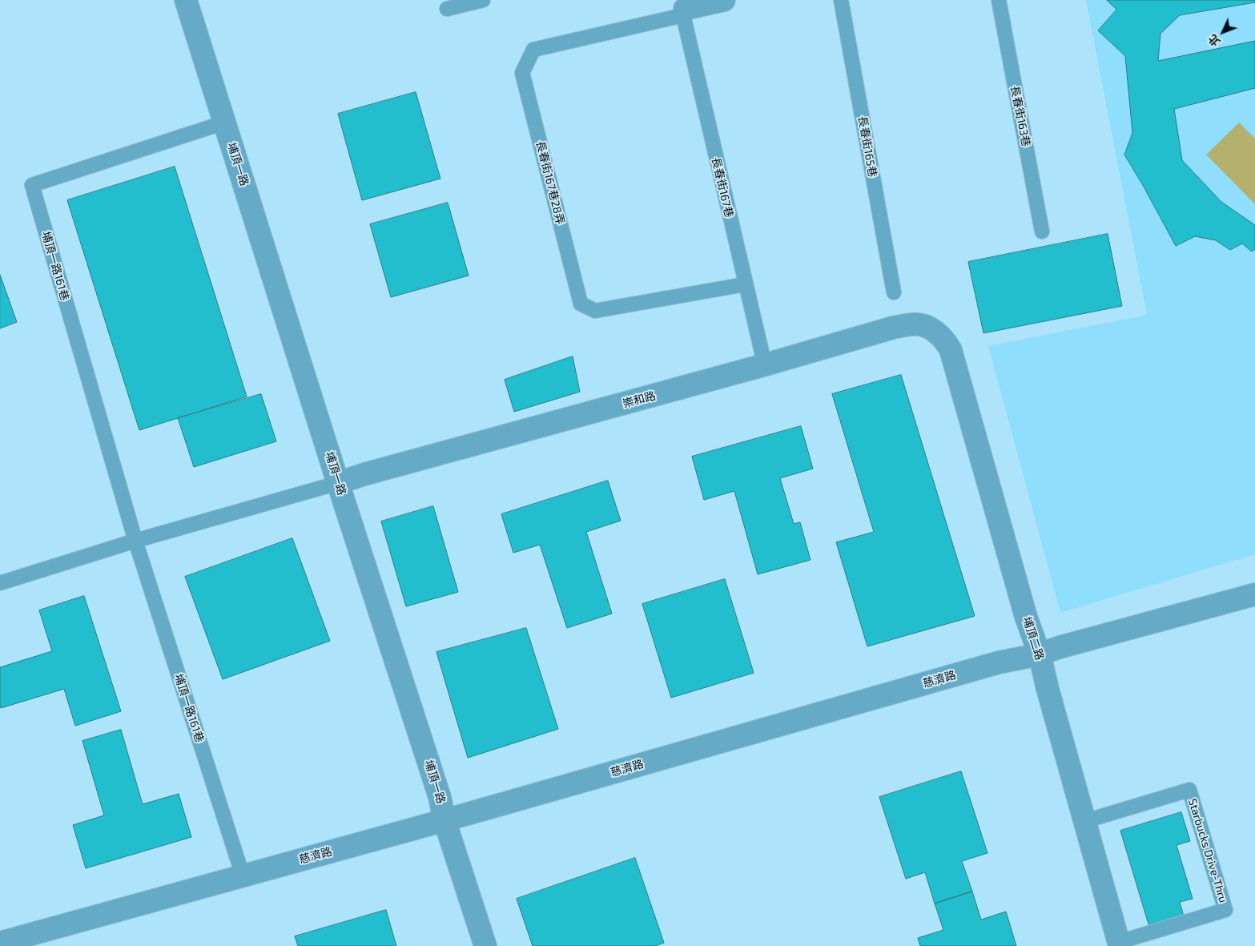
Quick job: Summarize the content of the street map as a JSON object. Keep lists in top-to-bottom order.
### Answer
{
  "streets": {
    "street": [
      "埔頂一路",
      "崇和路",
      "埔頂二路",
      "慈濟路"
    ],
    "lane": [
      "長春街163巷",
      "長春街165巷",
      "長春街167巷28弄",
      "長春街167巷",
      "埔頂一路161巷",
      "Starbucks Drive-Thru"
    ]
  },
  "crossings": [
    ["埔頂一路", "埔頂一路161巷"],
    ["埔頂一路", "崇和路"],
    ["埔頂一路", "慈濟路"],
    ["長春街167巷28弄", "長春街167巷"],
    ["長春街167巷", "崇和路"],
    ["埔頂一路161巷", "慈濟路"],
    ["崇和路", "埔頂二路"],
    ["埔頂二路", "慈濟路"],
    ["埔頂二路", "Starbucks Drive-Thru"]
  ],
  "north": "bottom left"
}
